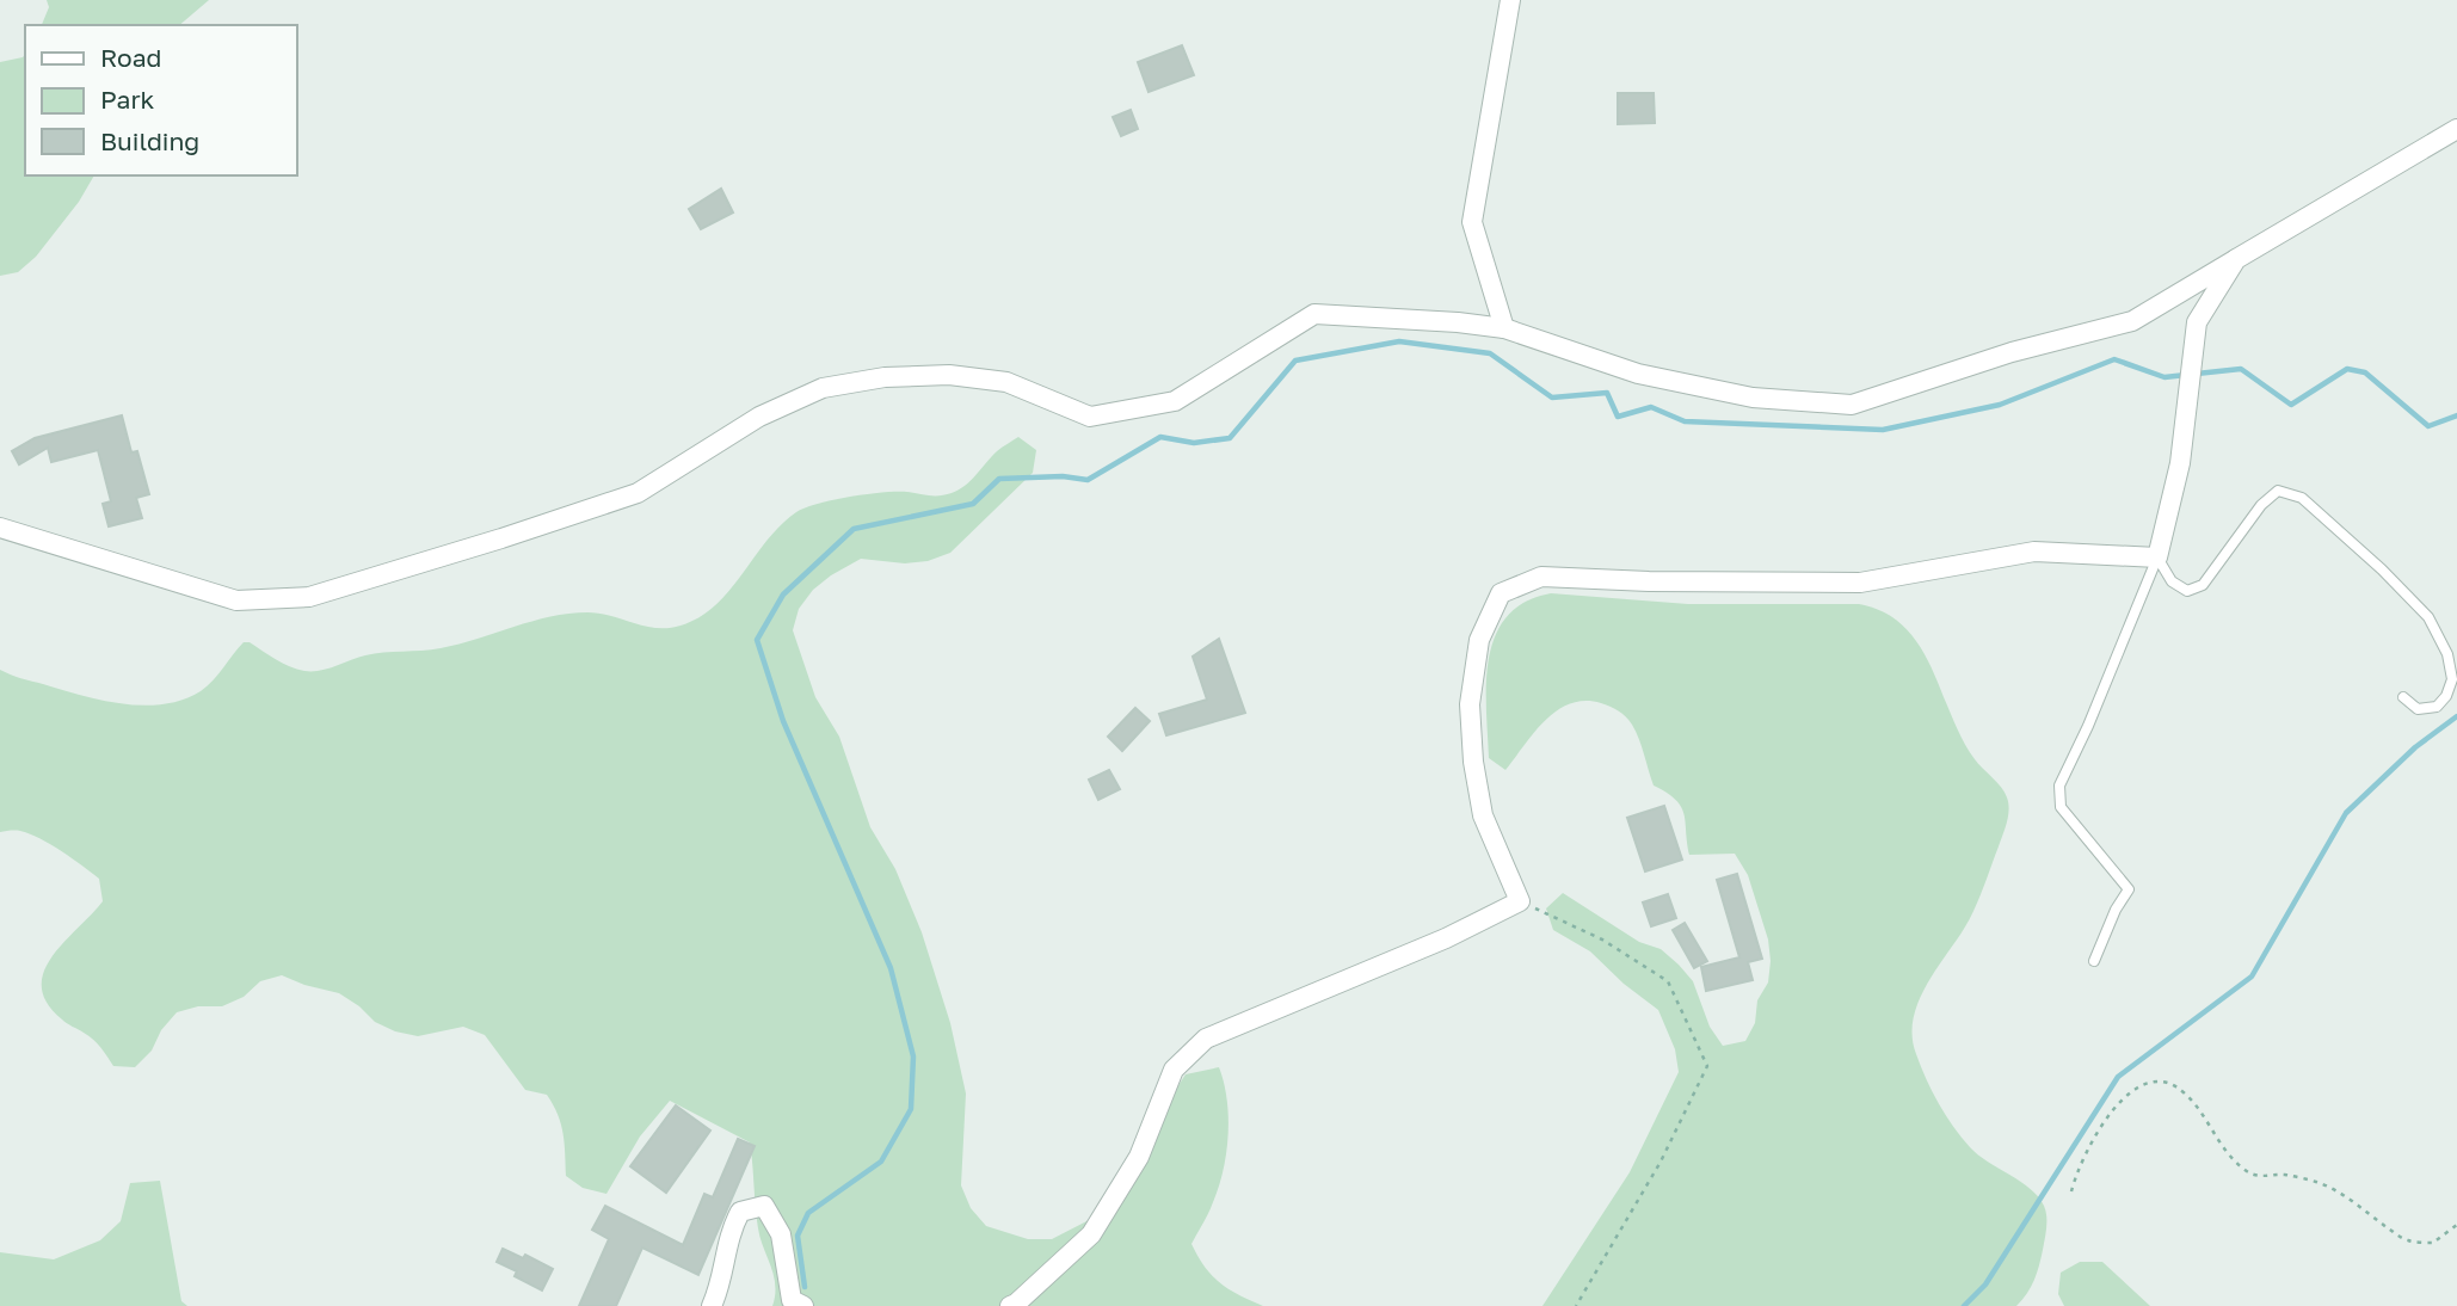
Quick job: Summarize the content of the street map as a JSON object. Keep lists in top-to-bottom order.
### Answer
{
  "legend": ["Road", "Park", "Building"]
}
